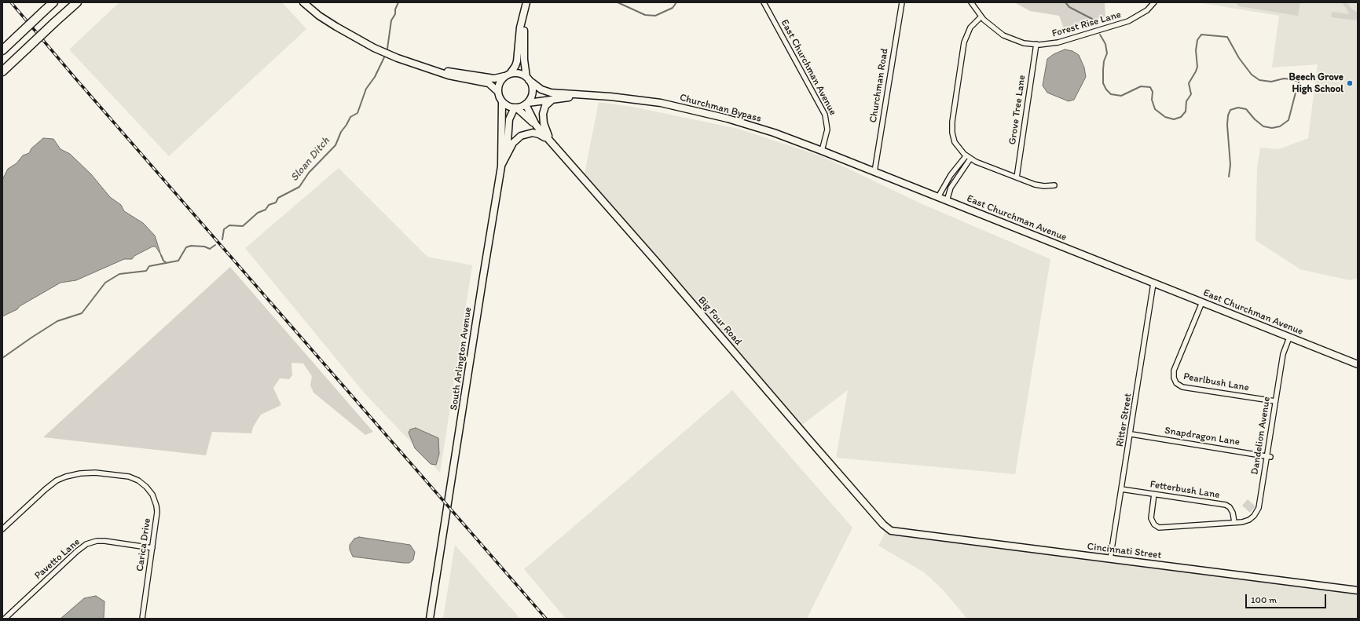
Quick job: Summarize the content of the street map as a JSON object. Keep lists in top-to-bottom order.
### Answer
{
  "streets": {
    "street": [
      "Forest Rise Lane",
      "East Churchman Avenue",
      "Churchman Road",
      "Churchman Bypass",
      "Grove Tree Lane",
      "Big Four Road",
      "South Arlington Avenue",
      "Pearlbush Lane",
      "Ritter Street",
      "Dandelion Avenue",
      "Snapdragon Lane",
      "Fetterbush Lane",
      "Carica Drive",
      "Cincinnati Street",
      "Pavetto Lane"
    ]
  },
  "crossings": [
    ["Forest Rise Lane", "Grove Tree Lane"],
    ["East Churchman Avenue", "Churchman Road"],
    ["East Churchman Avenue", "Churchman Bypass"],
    ["East Churchman Avenue", "Pearlbush Lane"],
    ["East Churchman Avenue", "Ritter Street"],
    ["East Churchman Avenue", "Dandelion Avenue"],
    ["Churchman Bypass", "Big Four Road"],
    ["Churchman Bypass", "South Arlington Avenue"],
    ["Big Four Road", "South Arlington Avenue"],
    ["Big Four Road", "Cincinnati Street"],
    ["Pearlbush Lane", "Dandelion Avenue"],
    ["Ritter Street", "Snapdragon Lane"],
    ["Ritter Street", "Fetterbush Lane"],
    ["Ritter Street", "Cincinnati Street"],
    ["Dandelion Avenue", "Snapdragon Lane"],
    ["Dandelion Avenue", "Fetterbush Lane"],
    ["Carica Drive", "Pavetto Lane"]
  ],
  "water": ["Sloan Ditch"],
  "places": ["Beech Grove High School"],
  "scale_bar": "100 m"
}
